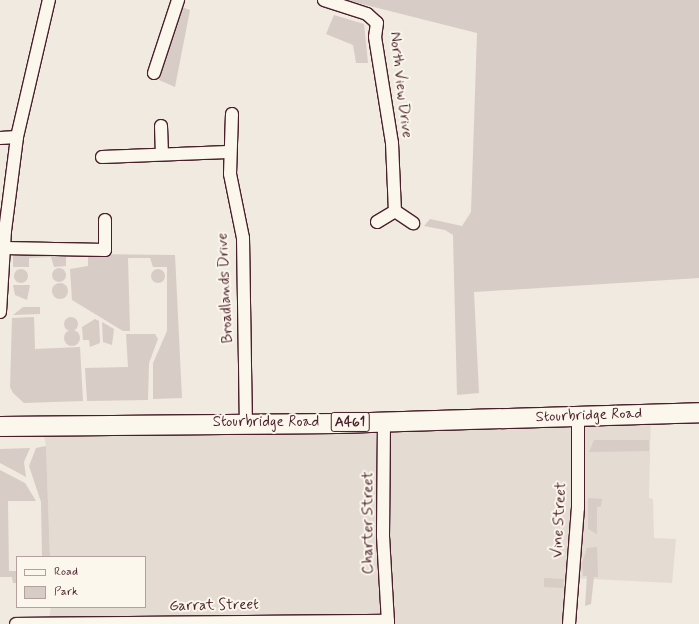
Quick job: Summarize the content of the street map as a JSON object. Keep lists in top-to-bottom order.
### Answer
{
  "streets": {
    "main road": ["Stourbridge Road", "A461"],
    "street": [
      "North View Drive",
      "Broadlands Drive",
      "Vine Street",
      "Charter Street",
      "Garrat Street"
    ]
  },
  "crossings": [
    ["Broadlands Drive", "Stourbridge Road"],
    ["Stourbridge Road", "Vine Street"],
    ["Stourbridge Road", "Charter Street"],
    ["Charter Street", "Garrat Street"]
  ],
  "legend": ["Road", "Park"]
}
